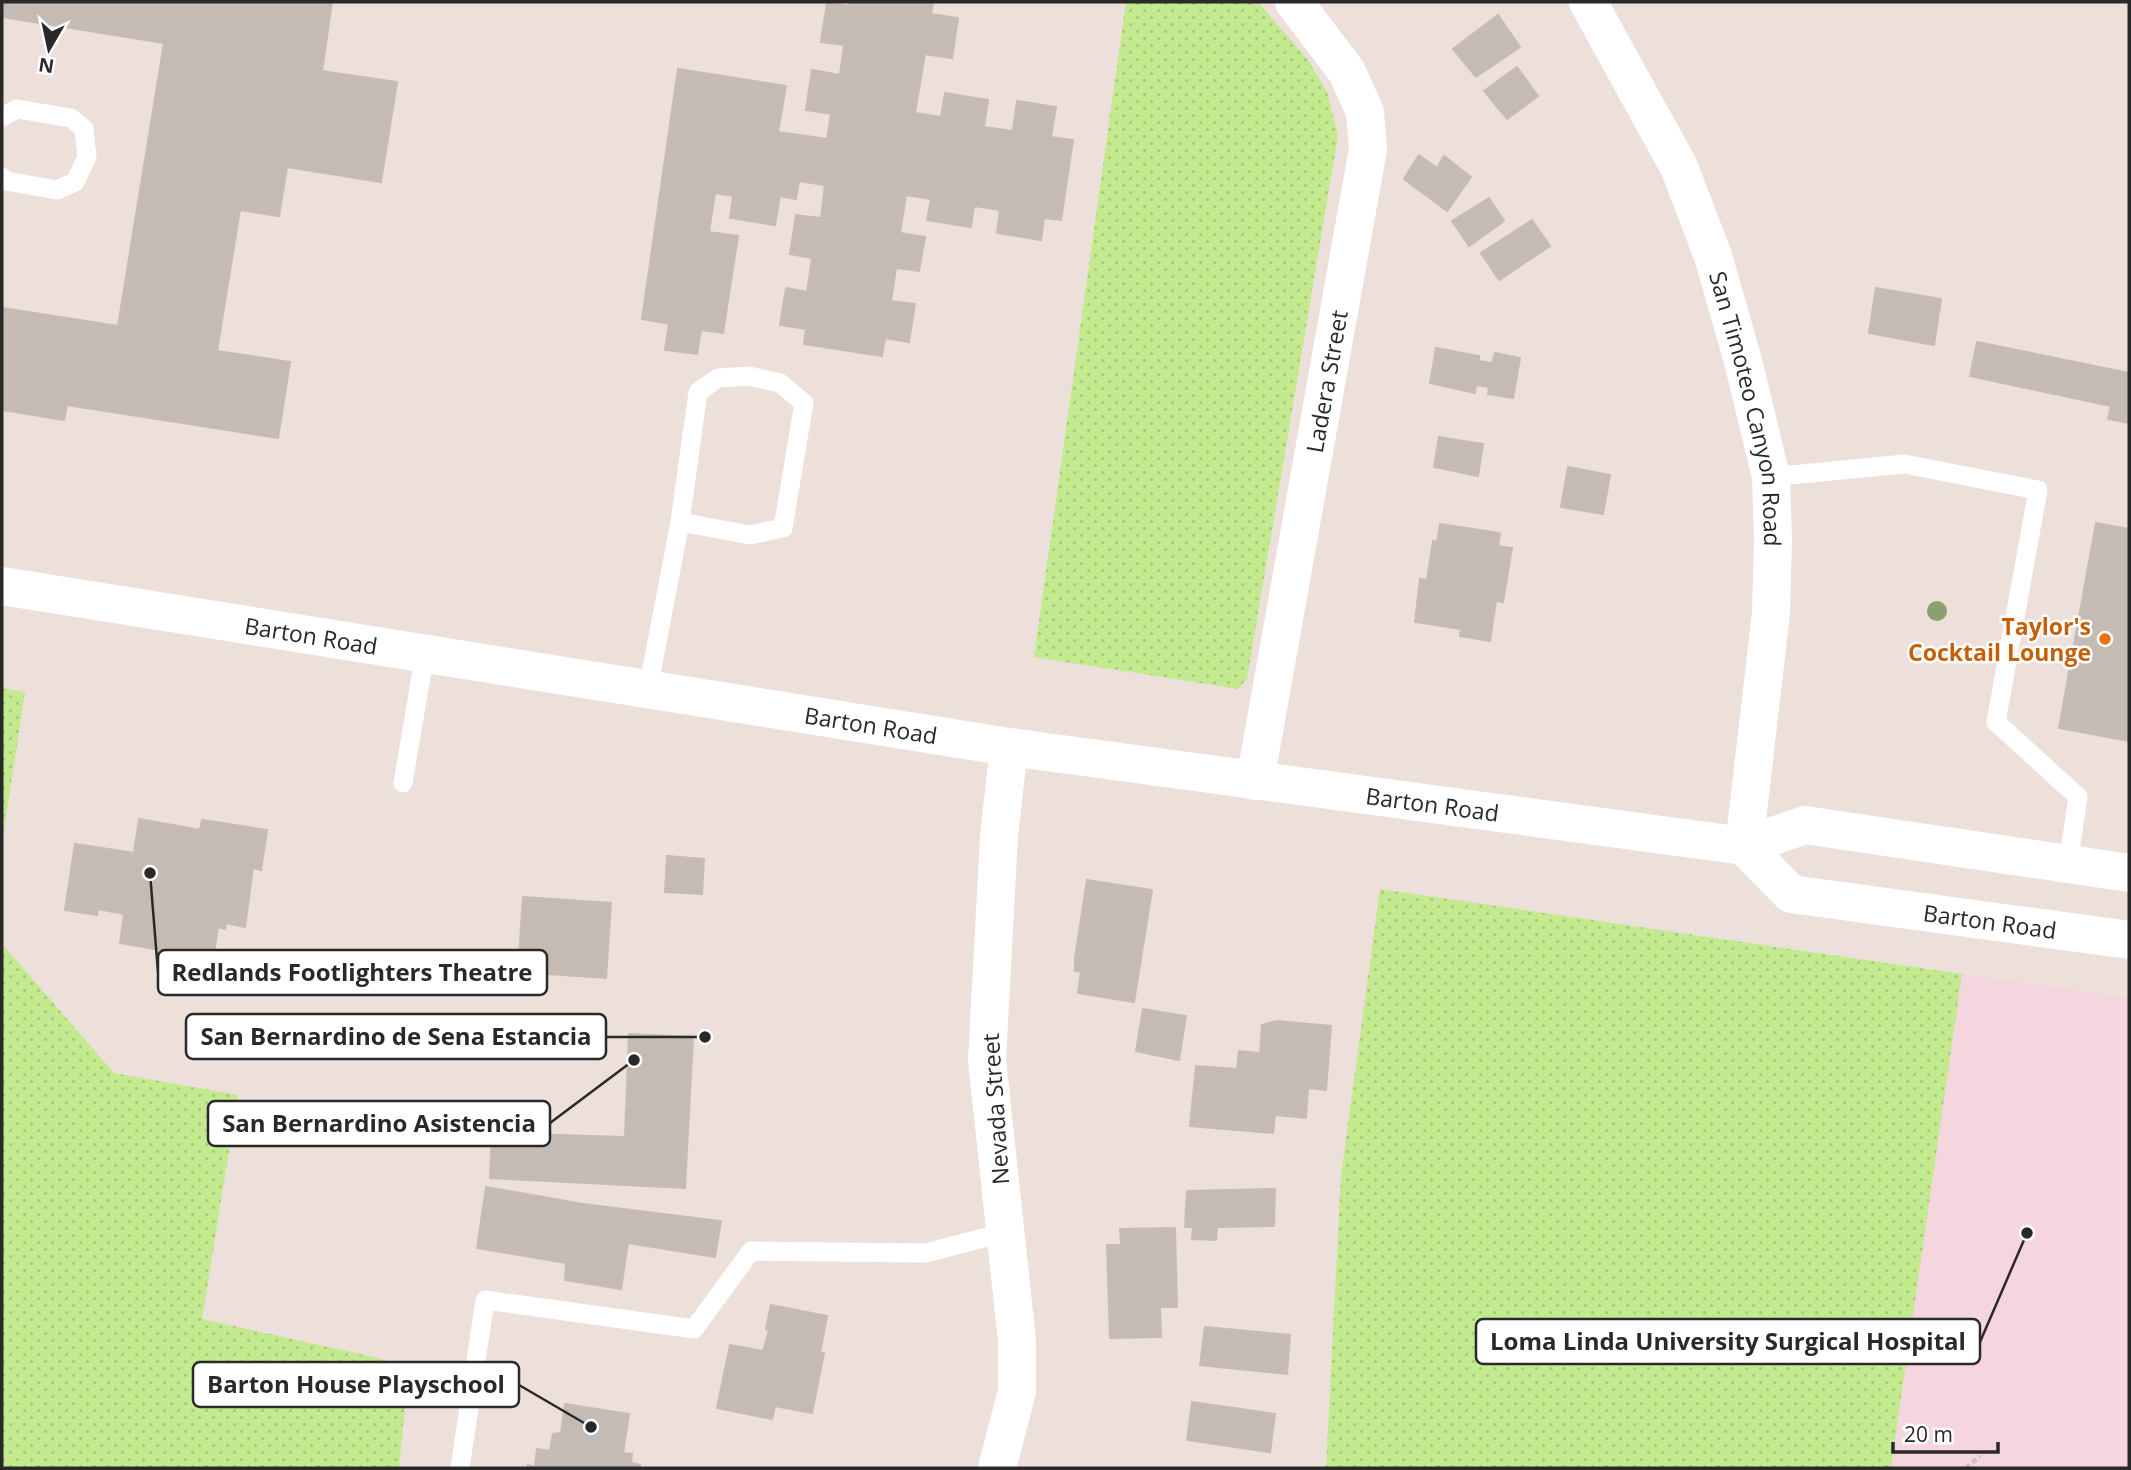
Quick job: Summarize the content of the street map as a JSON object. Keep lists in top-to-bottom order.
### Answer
{
  "streets": {
    "main road": [
      "Ladera Street",
      "San Timoteo Canyon Road",
      "Barton Road",
      "Nevada Street"
    ]
  },
  "crossings": [
    ["Ladera Street", "Barton Road"],
    ["San Timoteo Canyon Road", "Barton Road"],
    ["Barton Road", "Nevada Street"]
  ],
  "places": [
    "Taylor's Cocktail Lounge",
    "Redlands Footlighters Theatre",
    "San Bernardino de Sena Estancia",
    "San Bernardino Asistencia",
    "Loma Linda University Surgical Hospital",
    "Barton House Playschool"
  ],
  "scale_bar": "20 m",
  "north": "bottom"
}
